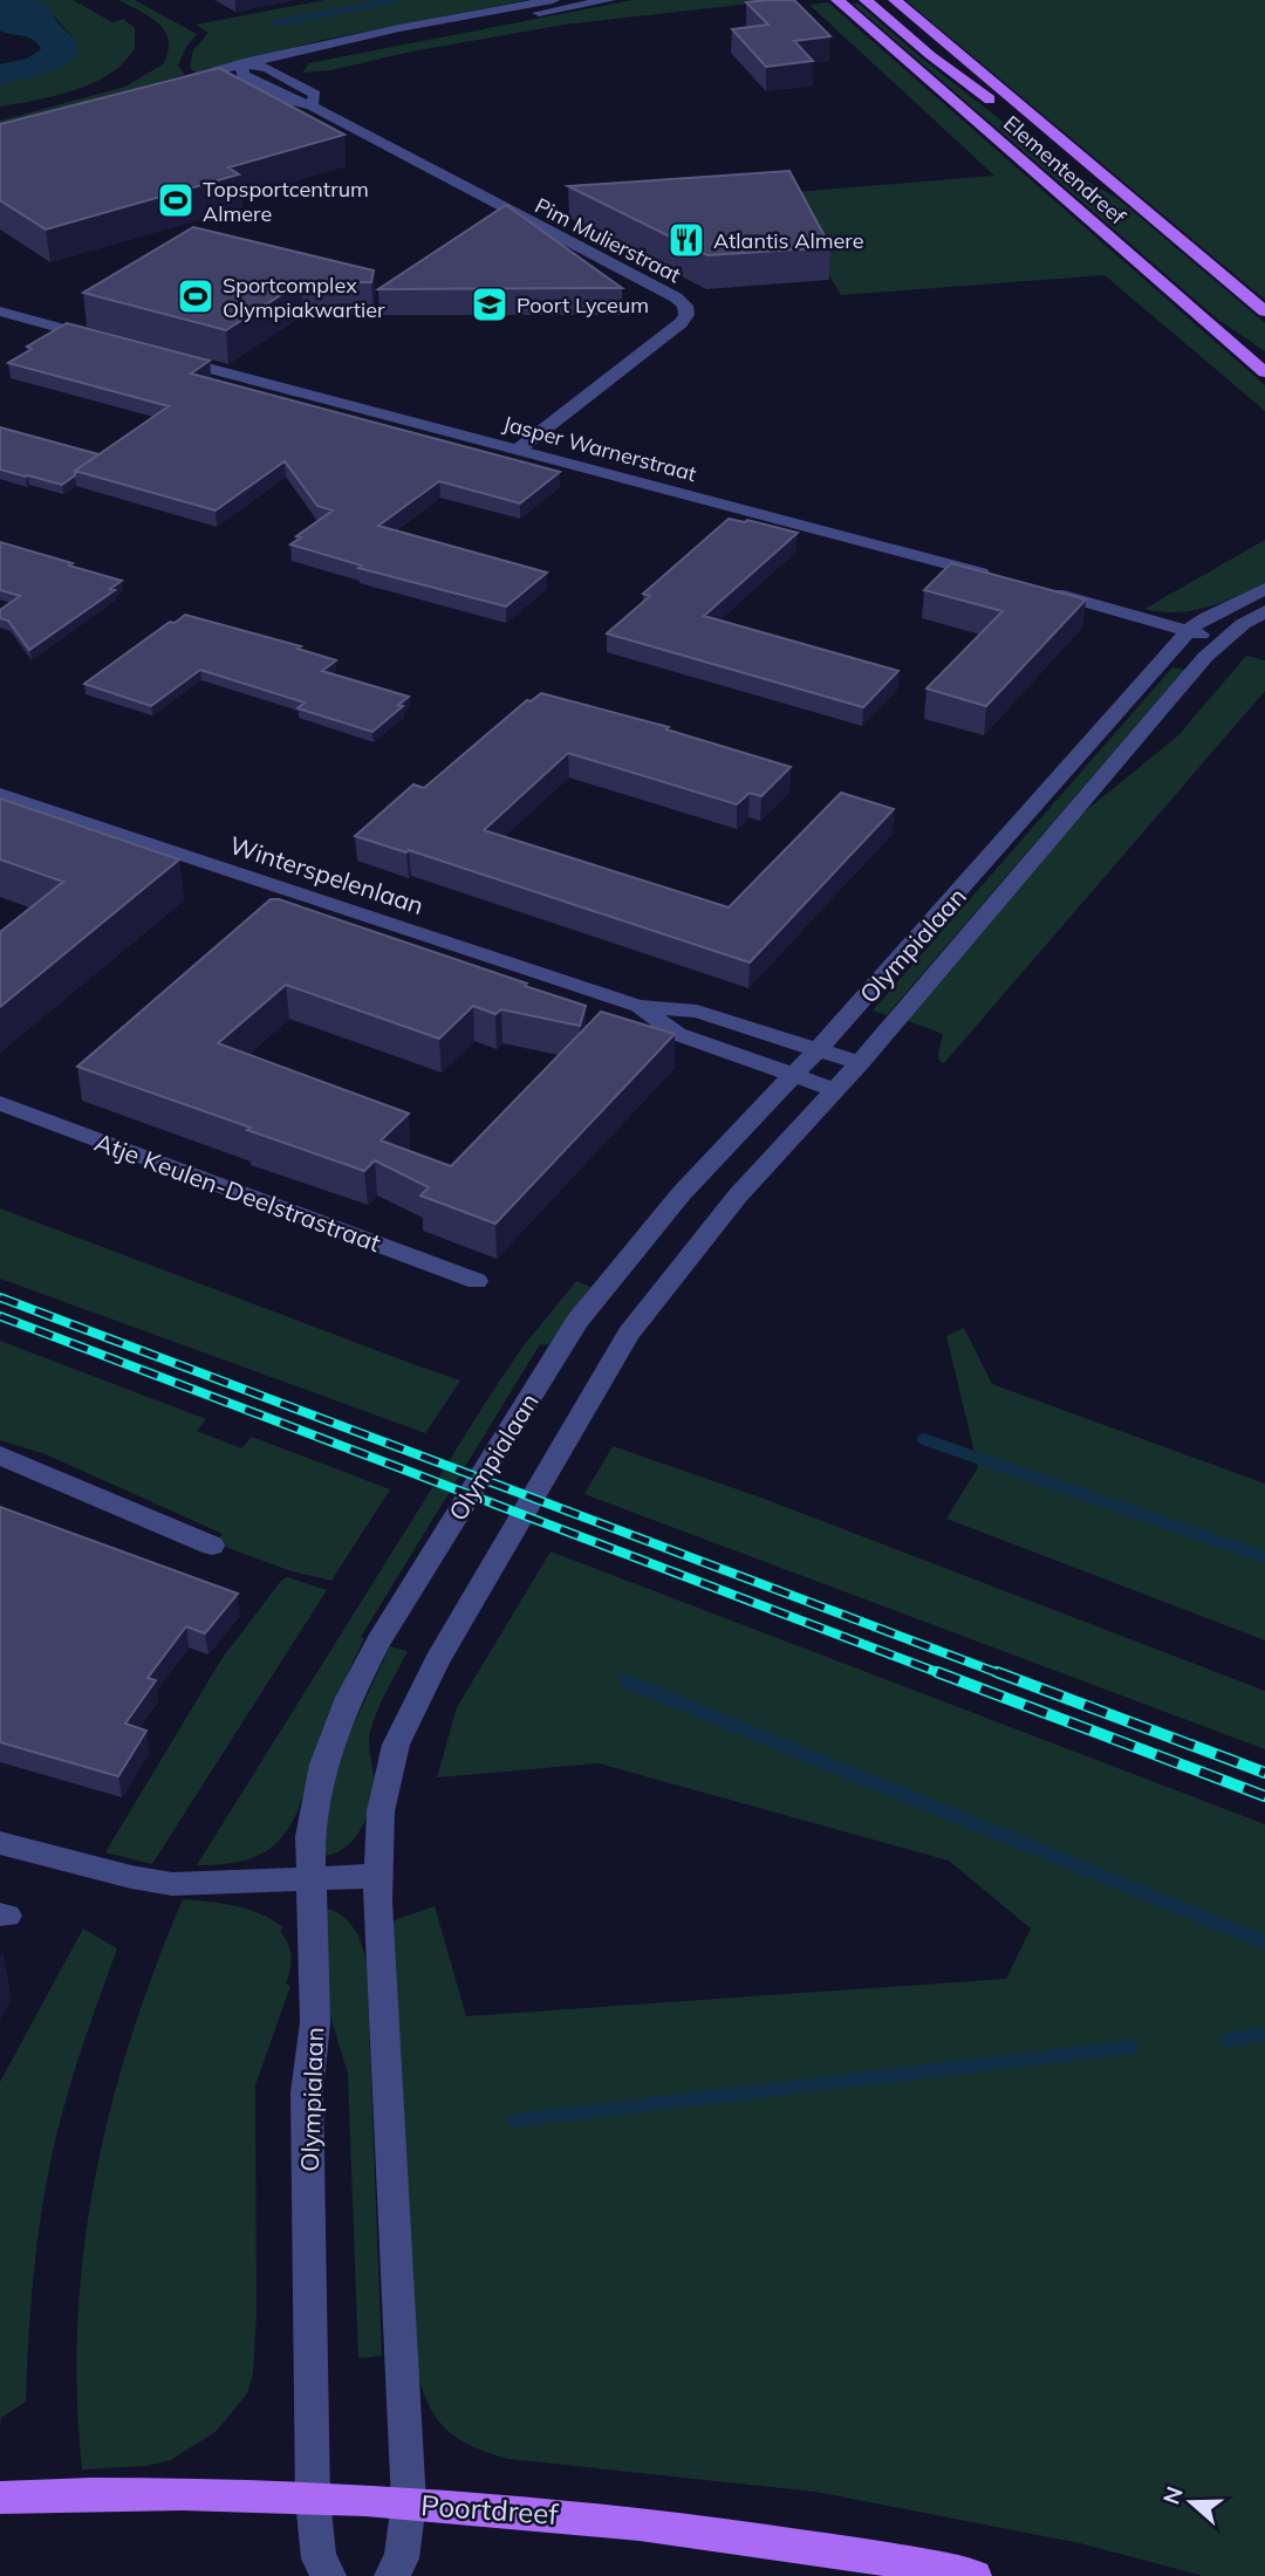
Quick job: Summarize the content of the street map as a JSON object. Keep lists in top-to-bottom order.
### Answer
{
  "streets": {
    "main road": ["Elementendreef", "Poortdreef"],
    "street": [
      "Pim Mulierstraat",
      "Jasper Warnerstraat",
      "Winterspelenlaan",
      "Olympialaan",
      "Atje Keulen-Deelstrastraat"
    ]
  },
  "crossings": [
    ["Pim Mulierstraat", "Jasper Warnerstraat"],
    ["Winterspelenlaan", "Olympialaan"],
    ["Olympialaan", "Poortdreef"]
  ],
  "places": {
    "sports": ["Topsportcentrum Almere", "Sportcomplex Olympiakwartier"],
    "restaurant": ["Atlantis Almere"],
    "school or university": ["Poort Lyceum"]
  },
  "north": "left"
}
